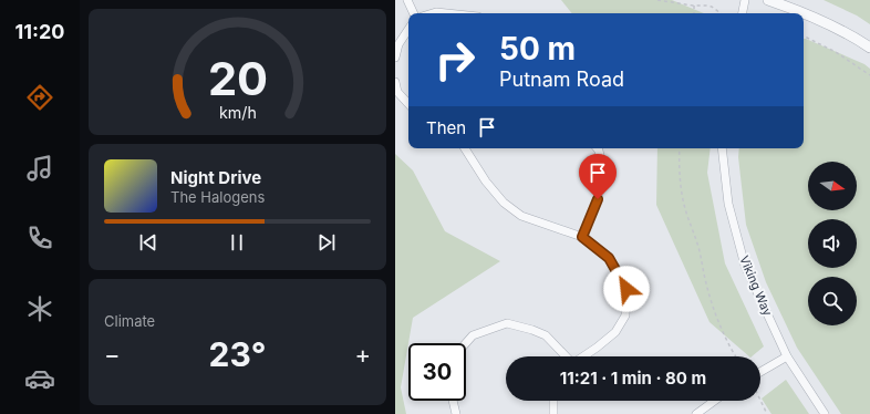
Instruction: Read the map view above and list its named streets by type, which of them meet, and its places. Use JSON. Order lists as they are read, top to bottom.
{
  "streets": {
    "street": ["Viking Way"]
  },
  "north": "right",
  "page": {
    "tabs": "11:20",
    "turn": ["50 m", "Putnam Road"],
    "then": "Then",
    "song": ["Night Drive", "The Halogens"],
    "tile": "Climate",
    "heat": ["−", "23°", "+"],
    "limit": "30",
    "trip": "11:21 · 1 min · 80 m",
    "gauge": ["20", "km/h"]
  }
}
